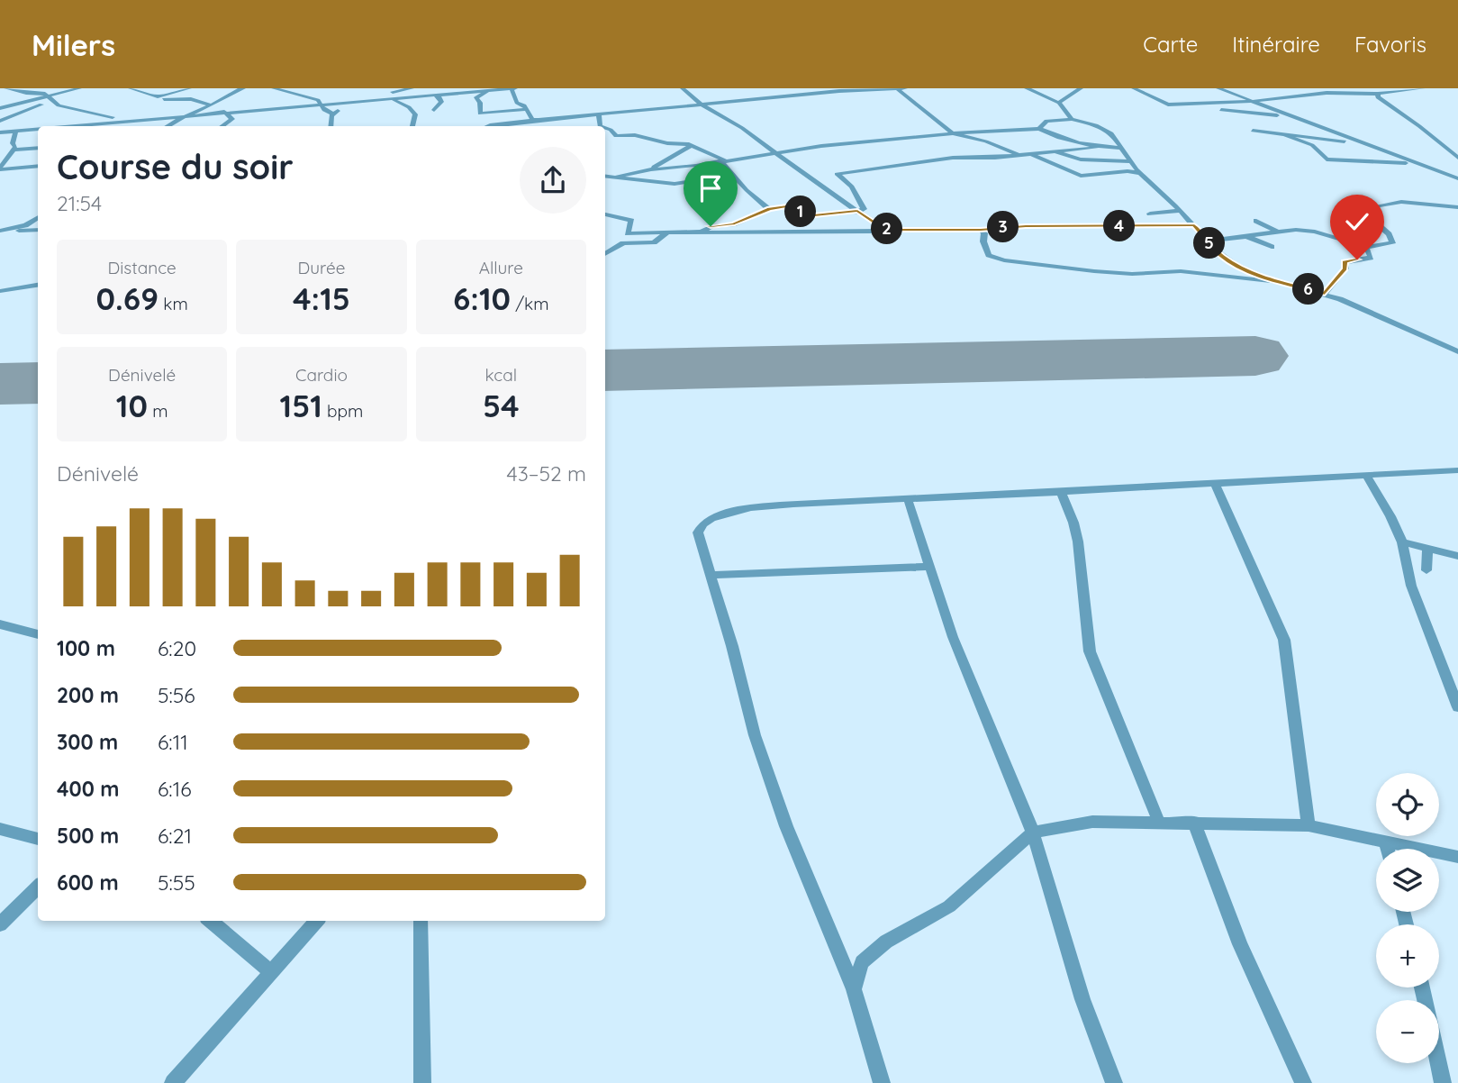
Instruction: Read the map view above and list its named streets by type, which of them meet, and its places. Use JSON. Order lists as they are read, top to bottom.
{
  "page": {
    "header": "Milers",
    "nav": ["Carte", "Itinéraire", "Favoris"],
    "heading": ["Course du soir", "21:54"],
    "pins": [
      "1",
      "4",
      "3",
      "2",
      "5",
      "6"
    ],
    "stats": [
      ["Distance", "0.69 km"],
      ["Durée", "4:15"],
      ["Allure", "6:10 /km"],
      ["Dénivelé", "10 m"],
      ["Cardio", "151 bpm"],
      ["kcal", "54"]
    ],
    "chart": ["Dénivelé", "43–52 m"],
    "list": [
      {
        "name": "100 m",
        "note": "6:20"
      },
      {
        "name": "200 m",
        "note": "5:56"
      },
      {
        "name": "300 m",
        "note": "6:11"
      },
      {
        "name": "400 m",
        "note": "6:16"
      },
      {
        "name": "500 m",
        "note": "6:21"
      },
      {
        "name": "600 m",
        "note": "5:55"
      }
    ],
    "map_buttons": ["+", "−"]
  }
}
